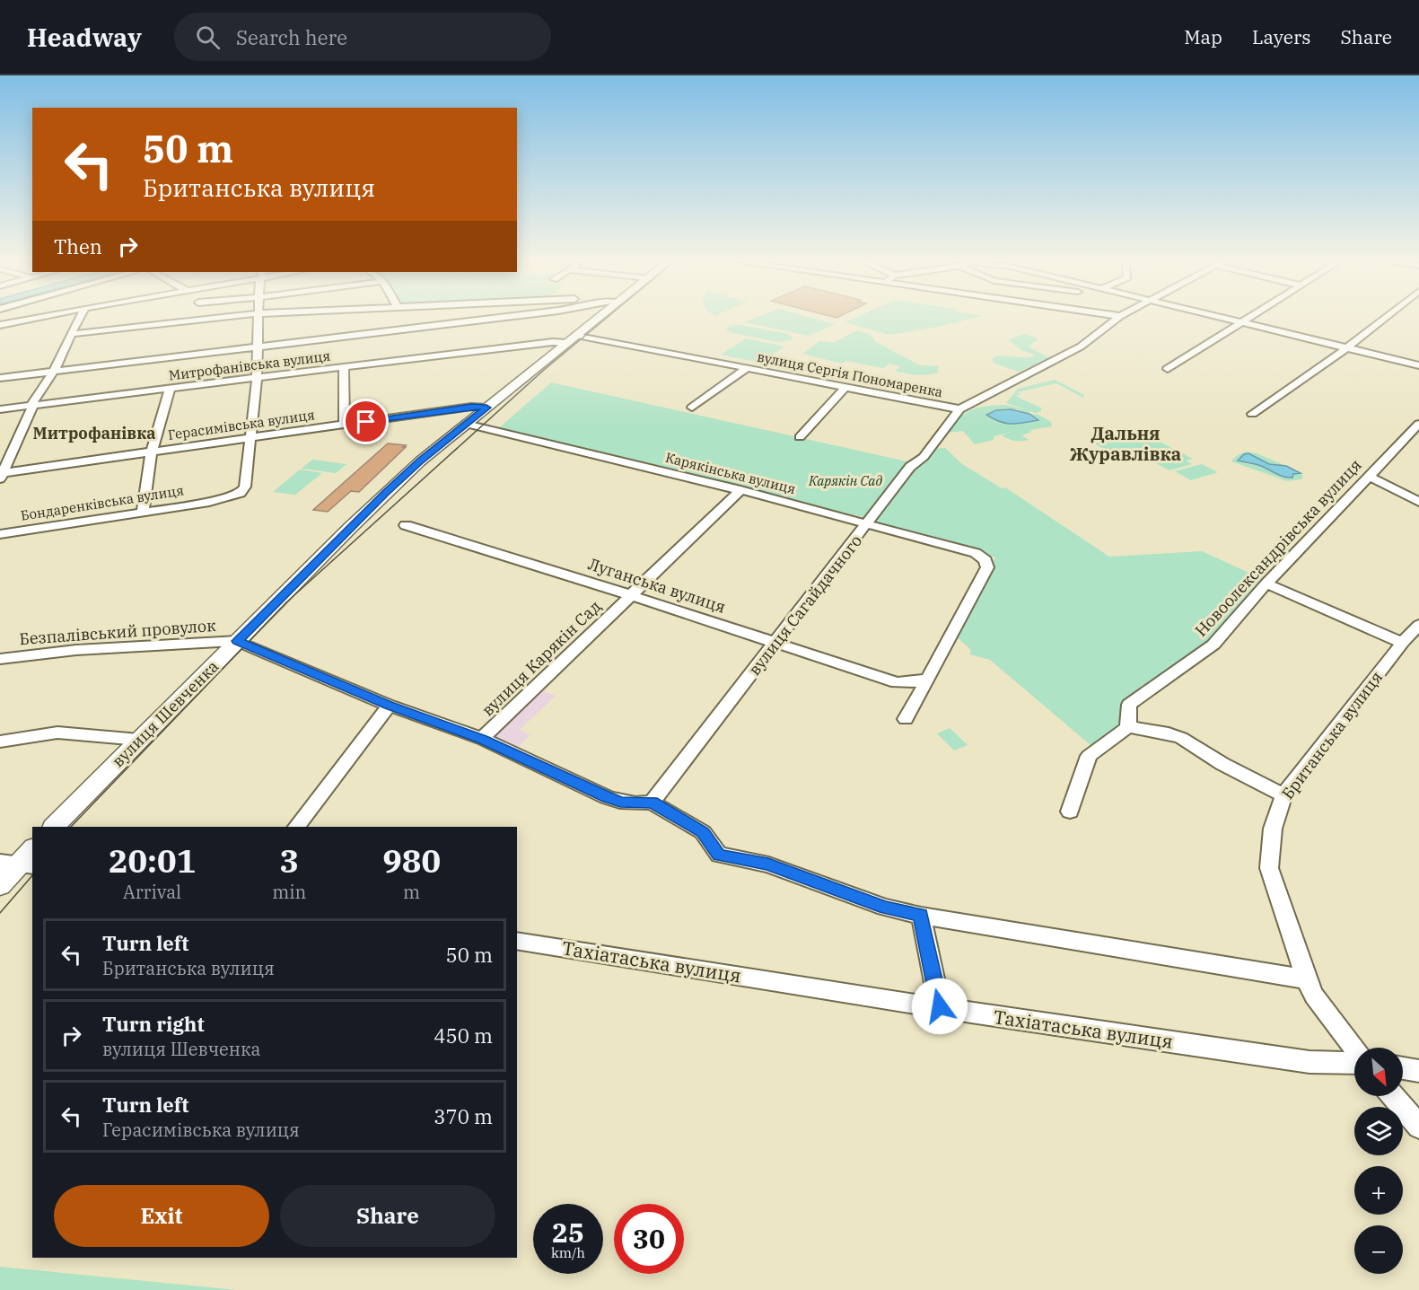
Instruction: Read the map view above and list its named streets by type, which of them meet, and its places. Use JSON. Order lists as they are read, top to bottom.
{
  "streets": {
    "main road": ["вулиця Шевченка"],
    "street": [
      "Митрофанівська вулиця",
      "вулиця Сергія Пономаренка",
      "Герасимівська вулиця",
      "Карякінська вулиця",
      "Бондаренківська вулиця",
      "Новоолександрівська вулиця",
      "Луганська вулиця",
      "вулиця Сагайдачного",
      "Безпалівський провулок",
      "вулиця Карякін Сад",
      "Британська вулиця",
      "Тахіатаська вулиця"
    ]
  },
  "crossings": [
    ["Митрофанівська вулиця", "вулиця Шевченка"],
    ["вулиця Сергія Пономаренка", "вулиця Сагайдачного"],
    ["вулиця Сергія Пономаренка", "вулиця Шевченка"],
    ["Герасимівська вулиця", "Бондаренківська вулиця"],
    ["Герасимівська вулиця", "вулиця Шевченка"],
    ["Карякінська вулиця", "Луганська вулиця"],
    ["Карякінська вулиця", "вулиця Сагайдачного"],
    ["Карякінська вулиця", "вулиця Карякін Сад"],
    ["Карякінська вулиця", "вулиця Шевченка"],
    ["Луганська вулиця", "вулиця Сагайдачного"],
    ["Луганська вулиця", "вулиця Карякін Сад"],
    ["Безпалівський провулок", "вулиця Шевченка"]
  ],
  "districts": ["Митрофанівка", "Дальня Журавлівка"],
  "parks": ["Карякін Сад"],
  "north": "bottom right",
  "page": {
    "header": "Headway",
    "search": "Search here",
    "nav": ["Map", "Layers", "Share"],
    "turn": ["50 m", "Британська вулиця"],
    "then": "Then",
    "eta": [
      "20:01",
      "Arrival",
      "3",
      "min",
      "980",
      "m"
    ],
    "list": [
      {
        "name": "Turn left",
        "note": "Британська вулиця",
        "value": "50 m"
      },
      {
        "name": "Turn right",
        "note": "вулиця Шевченка",
        "value": "450 m"
      },
      {
        "name": "Turn left",
        "note": "Герасимівська вулиця",
        "value": "370 m"
      }
    ],
    "map_buttons": ["+", "−"],
    "buttons": ["Exit", "Share"],
    "speed": "25 km/h",
    "limit": "30"
  }
}
